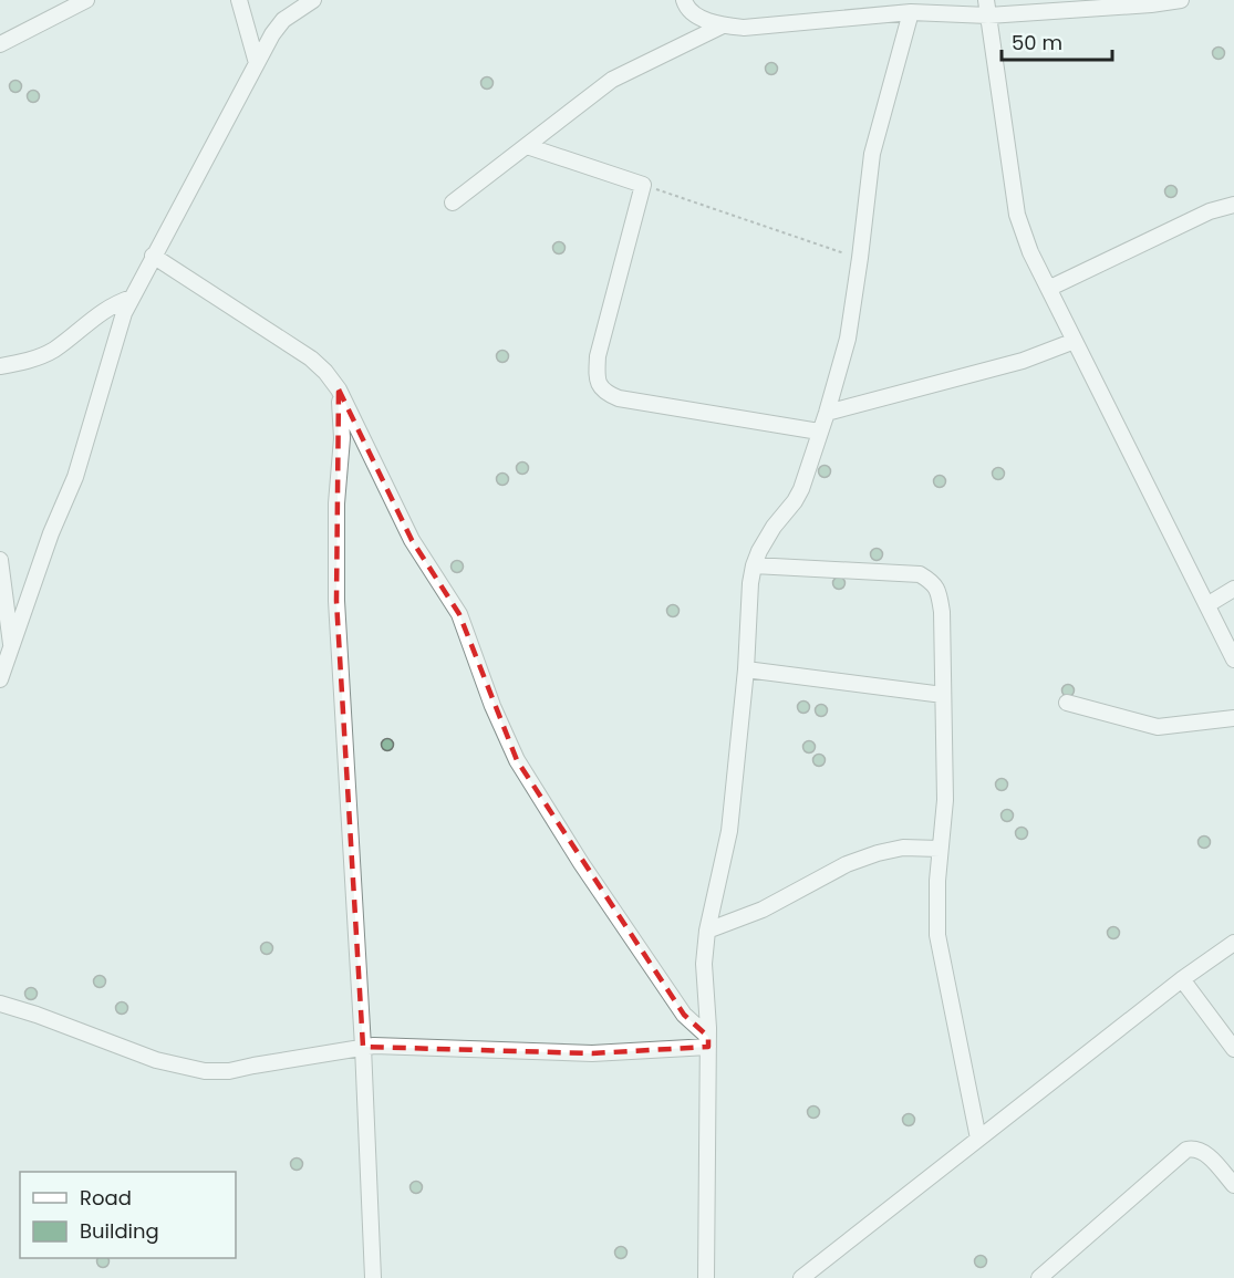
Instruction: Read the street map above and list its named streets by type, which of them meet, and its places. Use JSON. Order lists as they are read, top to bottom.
{
  "legend": ["Road", "Building"],
  "scale_bar": "50 m"
}
